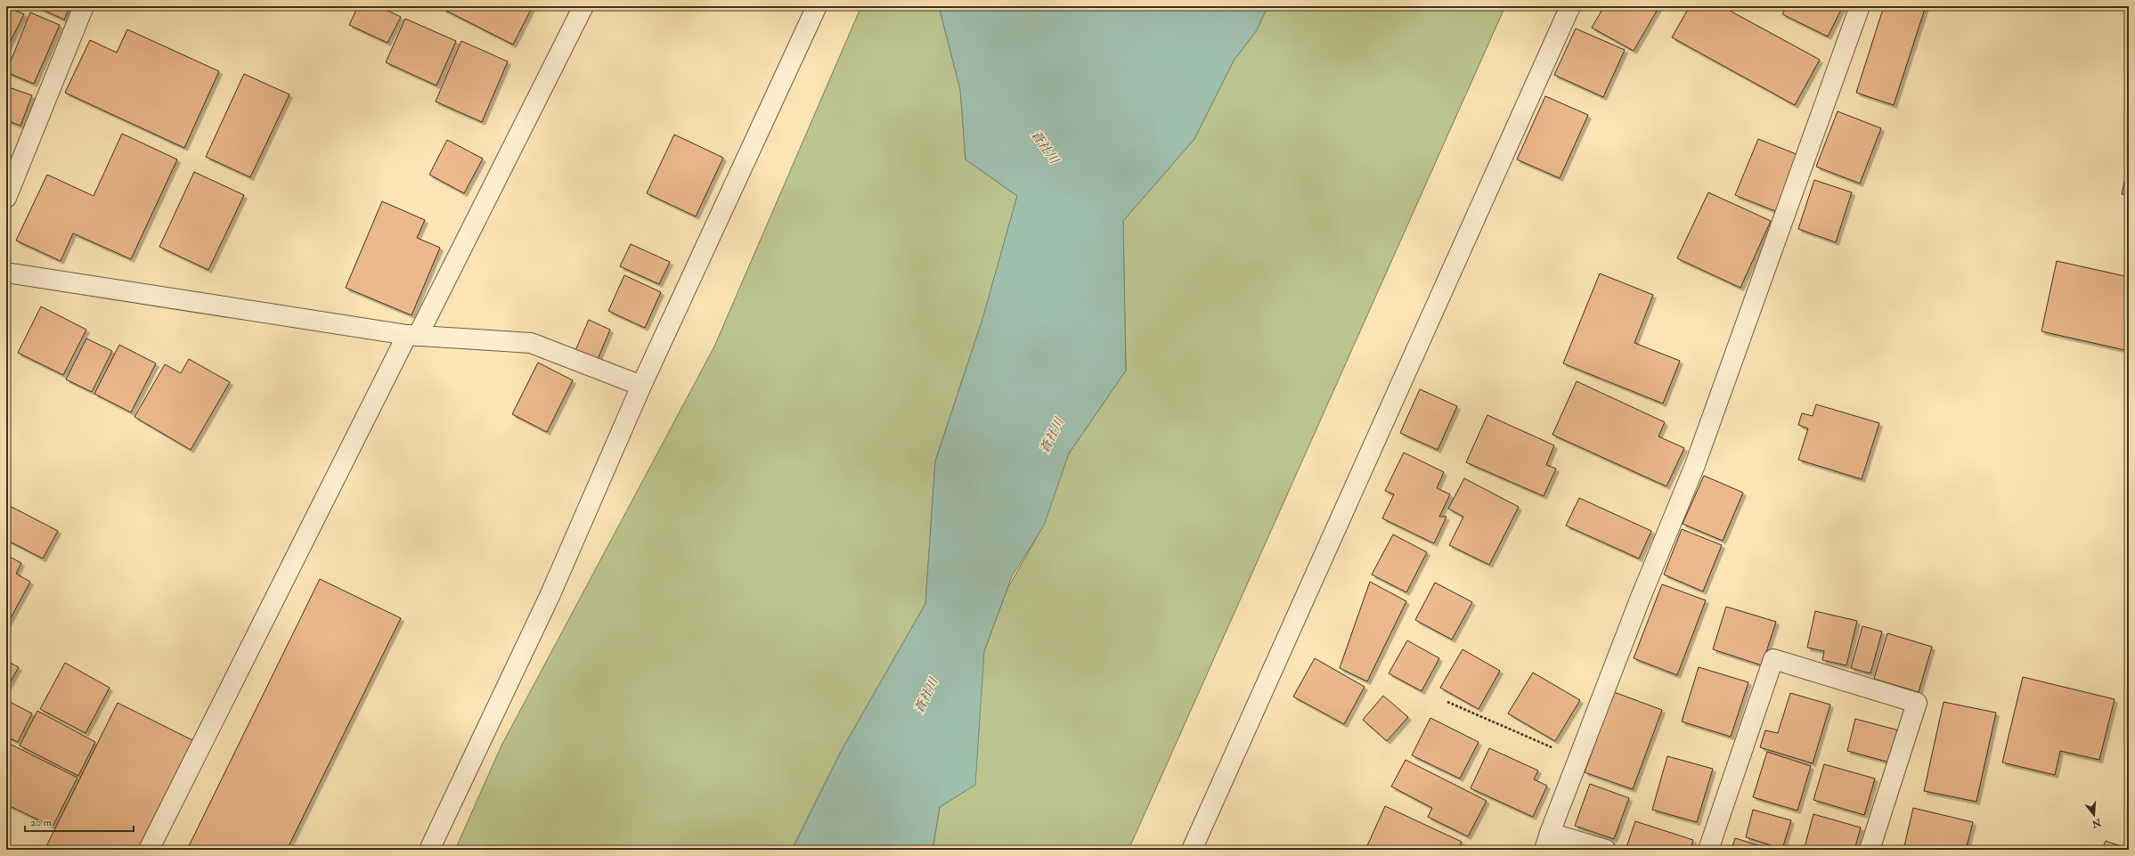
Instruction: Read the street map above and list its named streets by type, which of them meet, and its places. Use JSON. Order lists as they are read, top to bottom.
{
  "water": ["蒼社川"],
  "scale_bar": "20 m",
  "north": "bottom"
}
